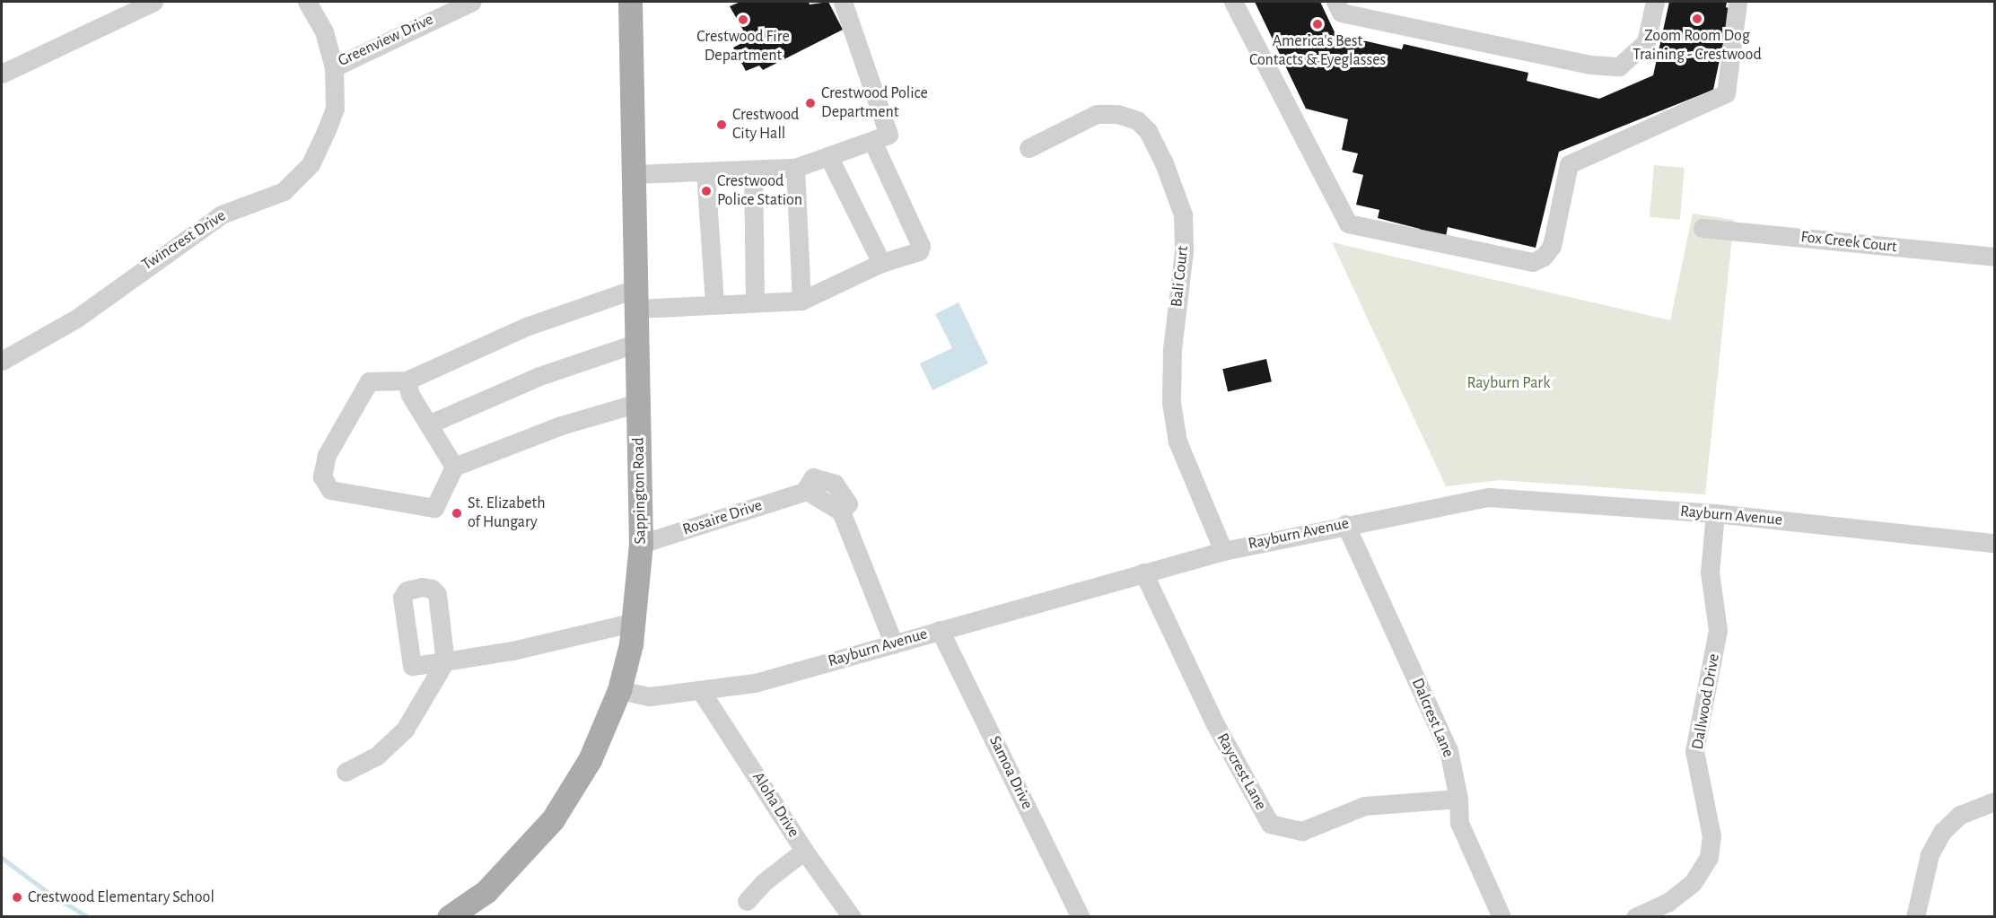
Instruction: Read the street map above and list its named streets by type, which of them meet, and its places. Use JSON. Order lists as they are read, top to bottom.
{
  "streets": {
    "main road": ["Sappington Road"],
    "street": [
      "Greenview Drive",
      "Twincrest Drive",
      "Fox Creek Court",
      "Bali Court",
      "Rayburn Avenue",
      "Rosaire Drive",
      "Dallwood Drive",
      "Dalcrest Lane",
      "Raycrest Lane",
      "Samoa Drive",
      "Aloha Drive"
    ]
  },
  "crossings": [
    ["Greenview Drive", "Twincrest Drive"],
    ["Bali Court", "Rayburn Avenue"],
    ["Sappington Road", "Rayburn Avenue"],
    ["Sappington Road", "Rosaire Drive"],
    ["Rayburn Avenue", "Rosaire Drive"],
    ["Rayburn Avenue", "Dallwood Drive"],
    ["Rayburn Avenue", "Dalcrest Lane"],
    ["Rayburn Avenue", "Raycrest Lane"],
    ["Rayburn Avenue", "Samoa Drive"],
    ["Rayburn Avenue", "Aloha Drive"],
    ["Dalcrest Lane", "Raycrest Lane"]
  ],
  "parks": ["Rayburn Park"],
  "places": [
    "Zoom Room Dog Training - Crestwood",
    "Crestwood Fire Department",
    "America's Best Contacts & Eyeglasses",
    "Crestwood Police Department",
    "Crestwood City Hall",
    "Crestwood Police Station",
    "St. Elizabeth of Hungary",
    "Crestwood Elementary School"
  ]
}
